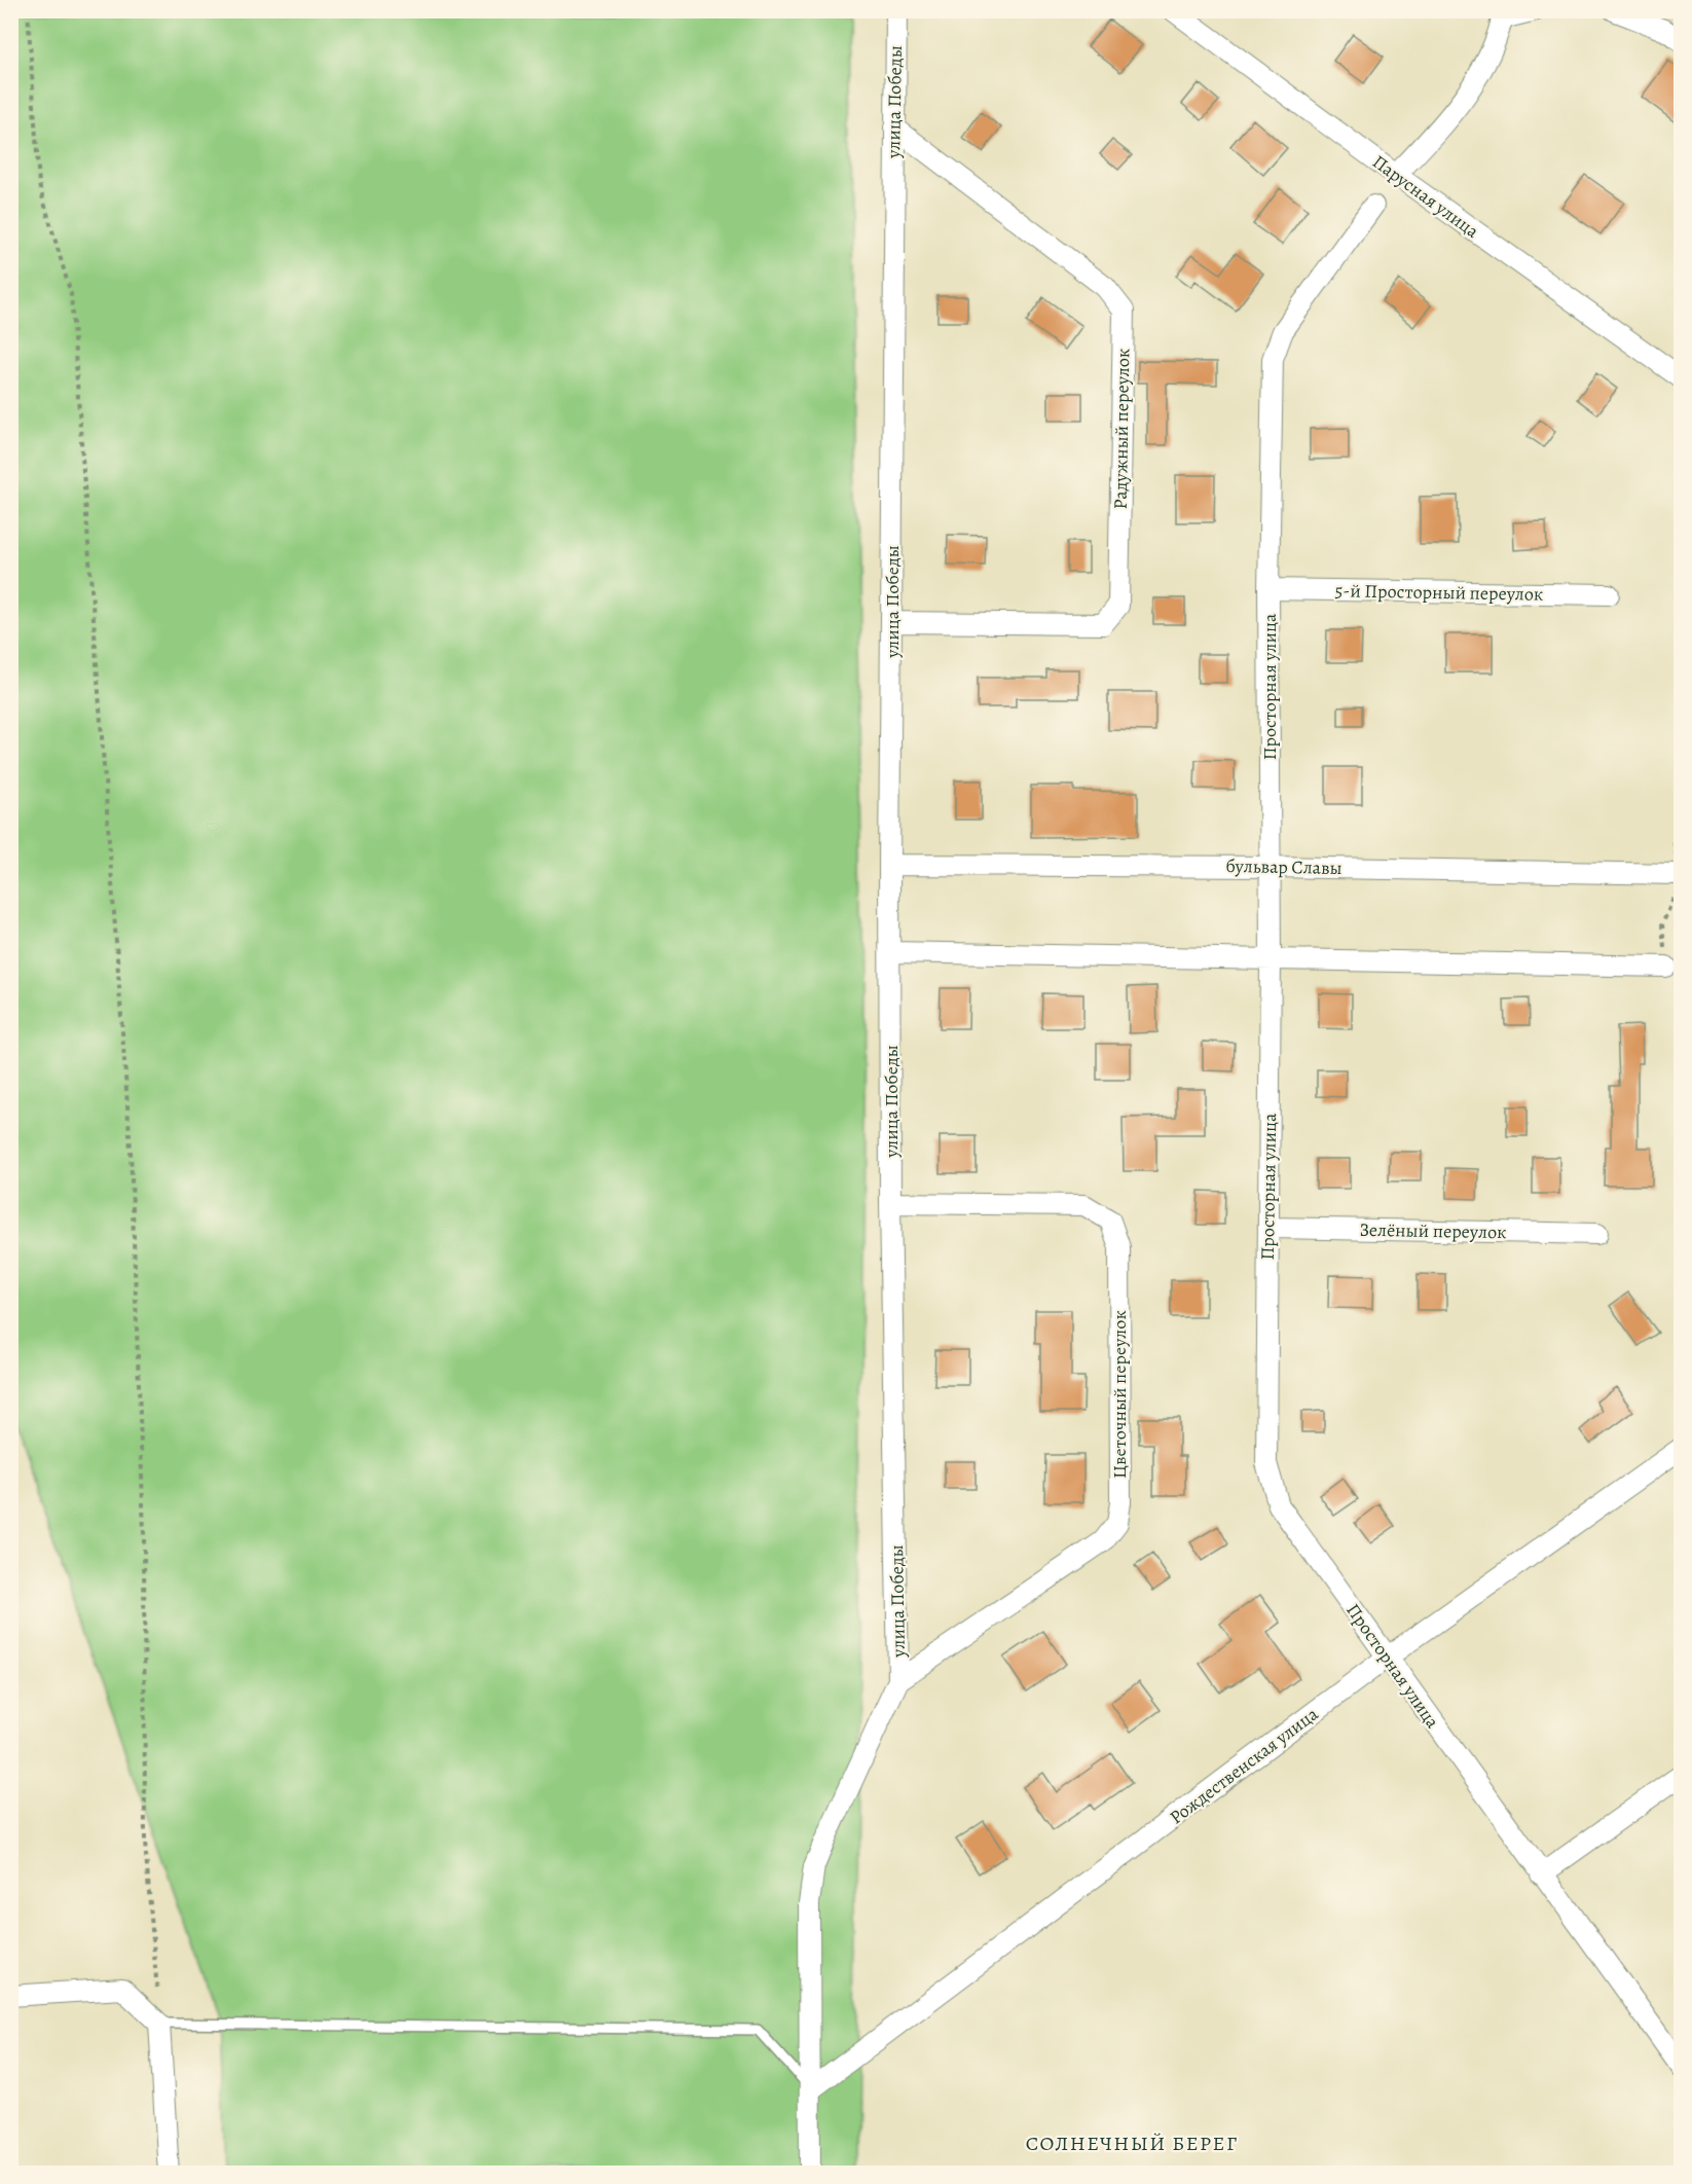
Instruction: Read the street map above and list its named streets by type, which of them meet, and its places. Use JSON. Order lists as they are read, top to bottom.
{
  "streets": {
    "street": [
      "улица Победы",
      "Парусная улица",
      "Радужный переулок",
      "5-й Просторный переулок",
      "Просторная улица",
      "бульвар Славы",
      "Зелёный переулок",
      "Цветочный переулок",
      "Рождественская улица"
    ]
  },
  "crossings": [
    ["улица Победы", "Радужный переулок"],
    ["улица Победы", "бульвар Славы"],
    ["улица Победы", "Цветочный переулок"],
    ["улица Победы", "Рождественская улица"],
    ["5-й Просторный переулок", "Просторная улица"],
    ["Просторная улица", "бульвар Славы"],
    ["Просторная улица", "Зелёный переулок"],
    ["Просторная улица", "Рождественская улица"]
  ],
  "districts": ["СОЛНЕЧНЫЙ БЕРЕГ"]
}
